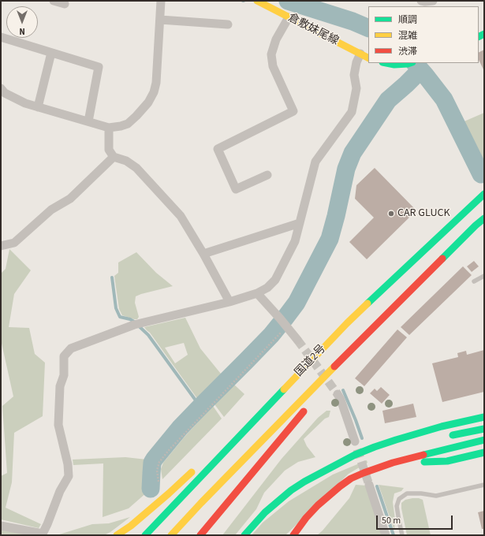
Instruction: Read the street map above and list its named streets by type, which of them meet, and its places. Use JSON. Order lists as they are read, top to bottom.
{
  "streets": {
    "main road": ["倉敷妹尾線", "国道2号"]
  },
  "places": ["CAR GLUCK"],
  "legend": ["順調", "混雑", "渋滞"],
  "scale_bar": "50 m",
  "north": "bottom"
}
